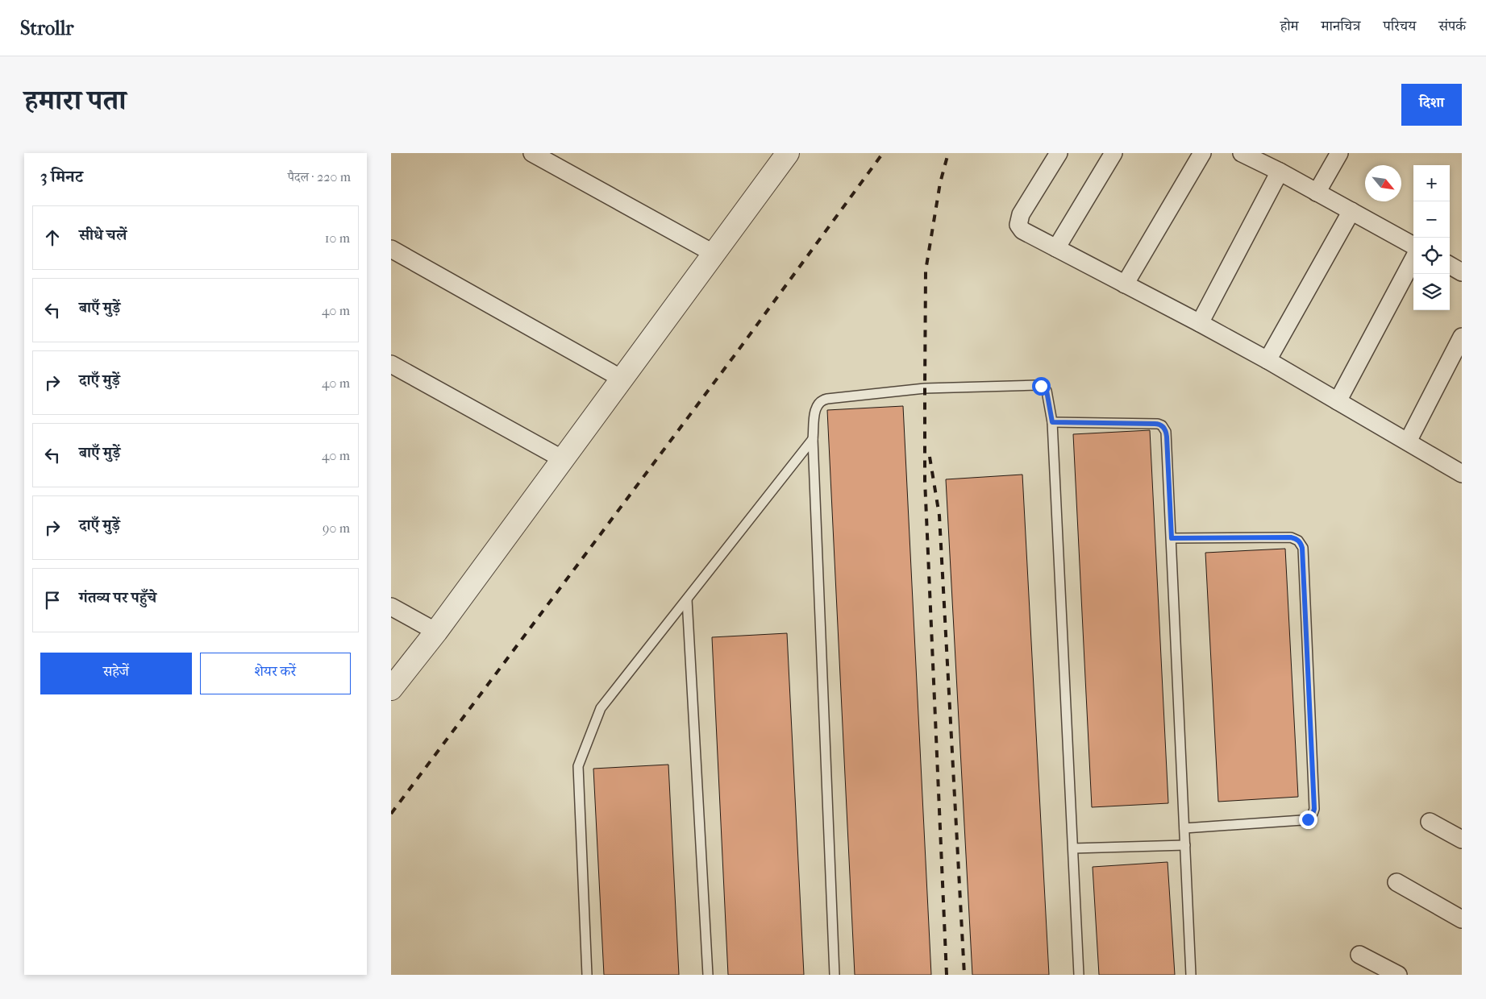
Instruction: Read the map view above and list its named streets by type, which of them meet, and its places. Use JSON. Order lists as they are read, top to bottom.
{
  "north": "bottom right",
  "page": {
    "header": "Strollr",
    "nav": [
      "होम",
      "मानचित्र",
      "परिचय",
      "संपर्क"
    ],
    "title": "हमारा पता",
    "buttons": [
      "दिशा",
      ["सहेजें", "शेयर करें"]
    ],
    "heading": ["3 मिनट", "पैदल · 220 m"],
    "map_buttons": ["+", "−"],
    "list": [
      ["सीधे चलें", "10 m"],
      ["बाएँ मुड़ें", "40 m"],
      ["दाएँ मुड़ें", "40 m"],
      ["बाएँ मुड़ें", "40 m"],
      ["दाएँ मुड़ें", "90 m"],
      "गंतव्य पर पहुँचे"
    ]
  }
}
